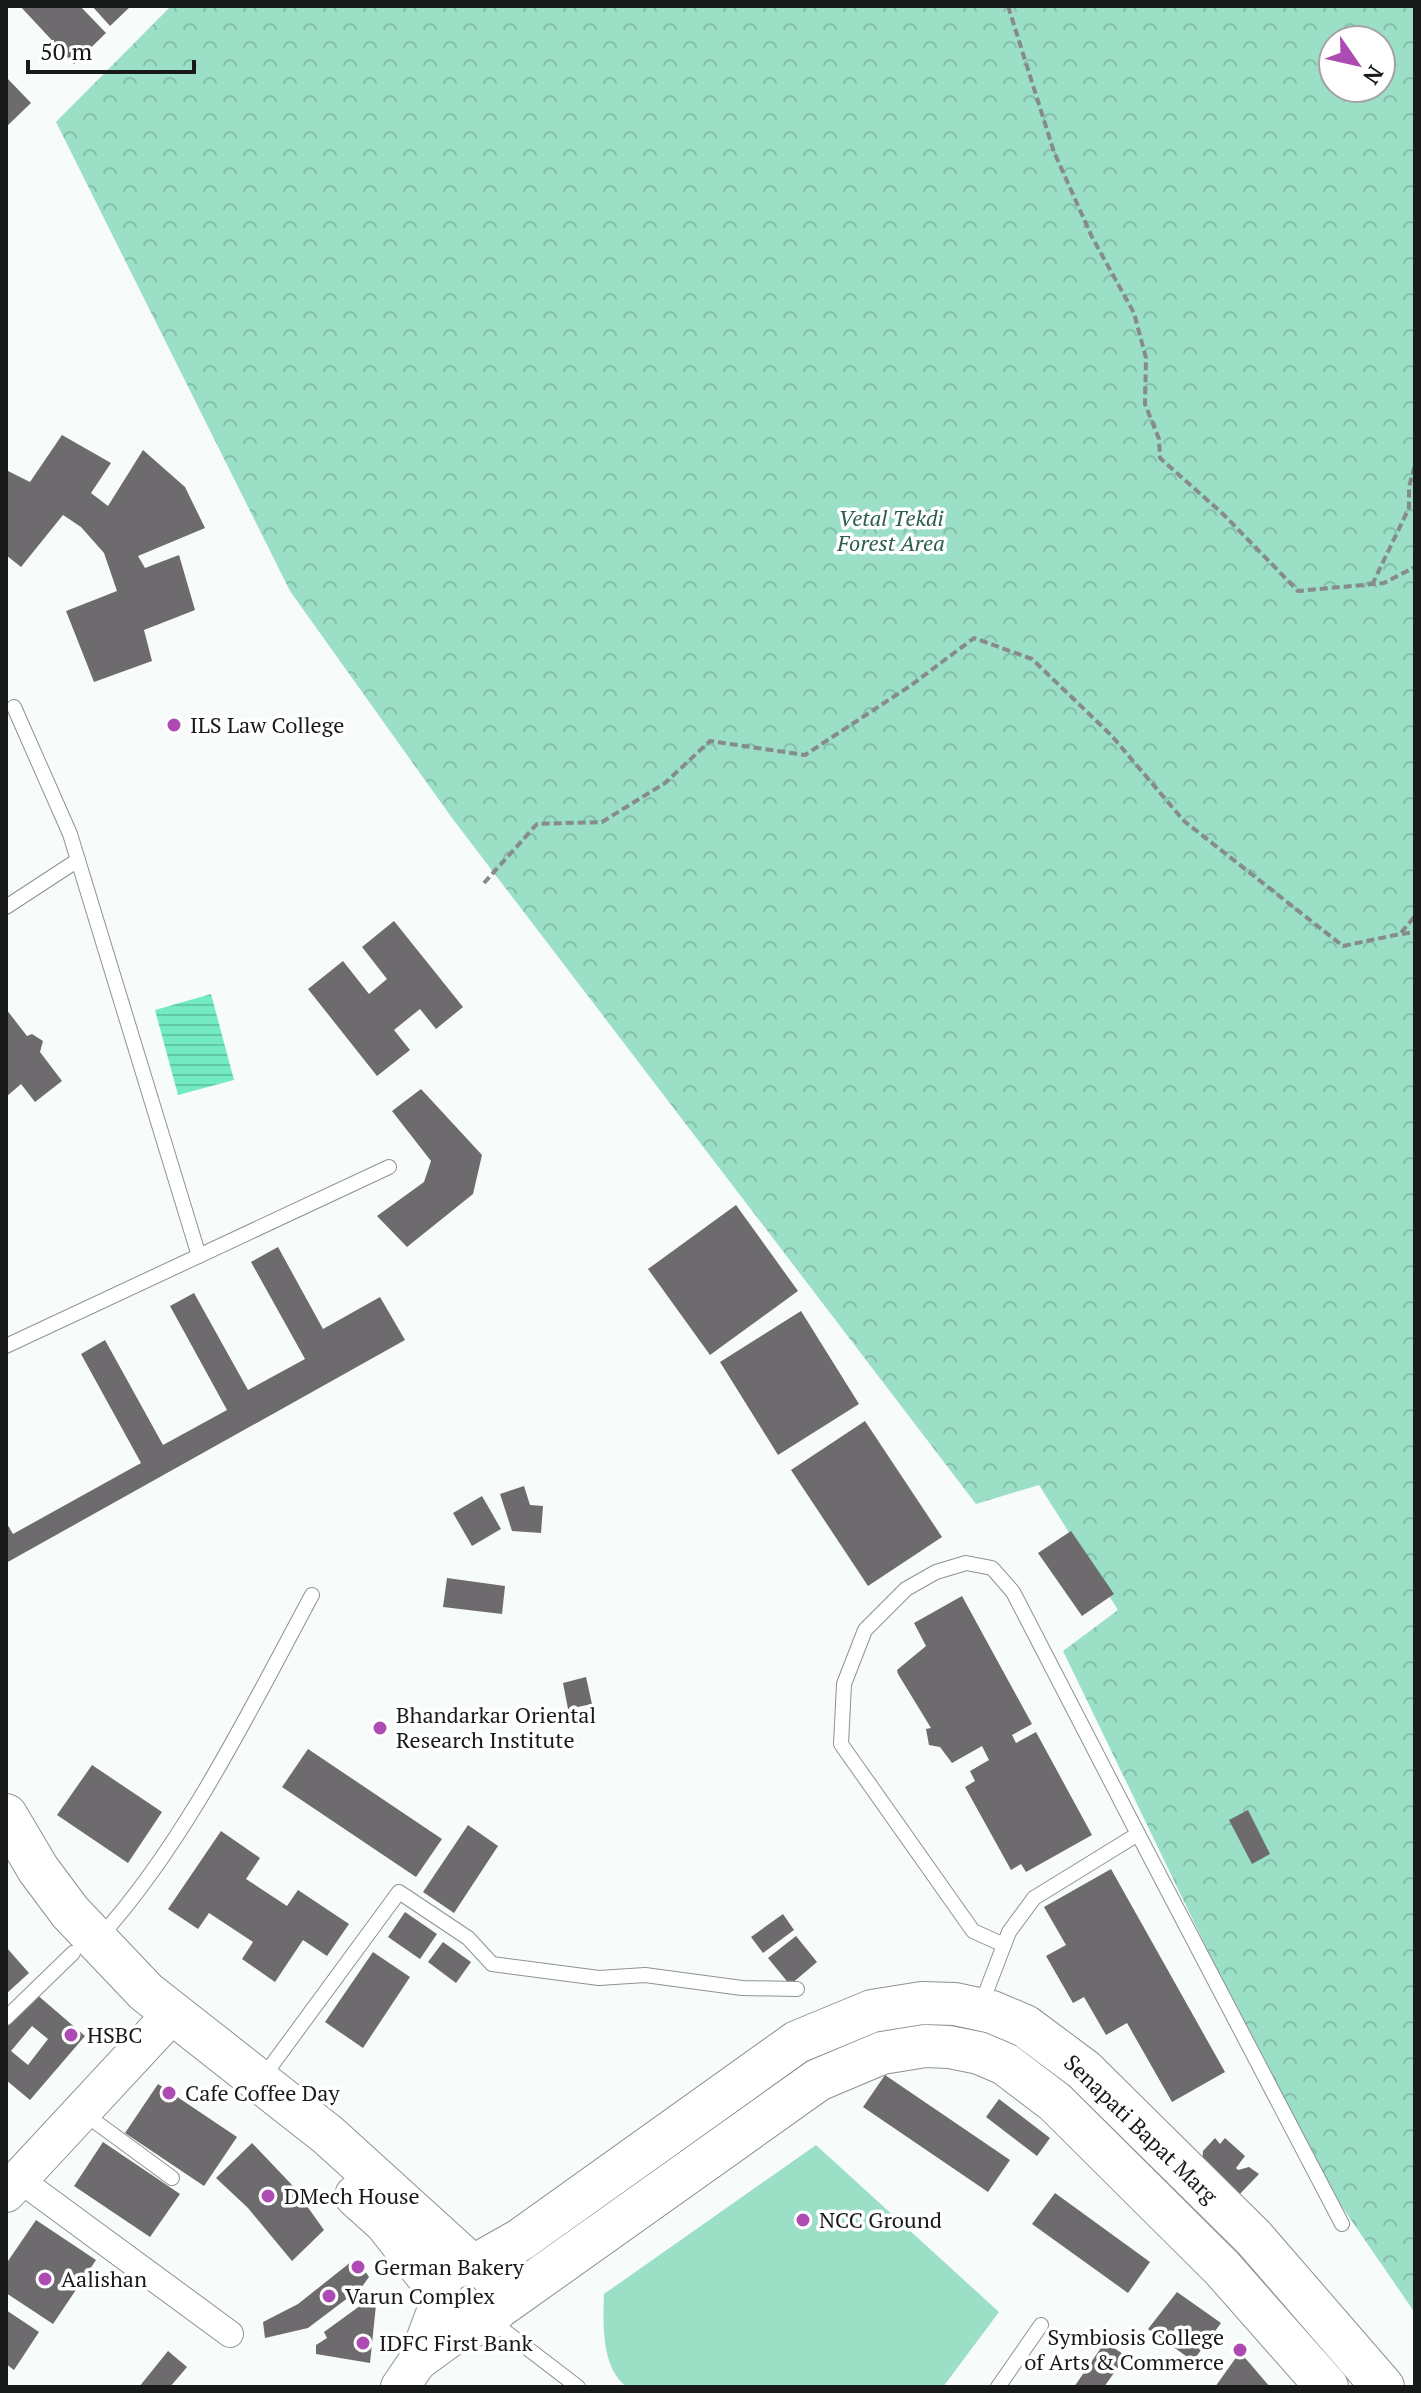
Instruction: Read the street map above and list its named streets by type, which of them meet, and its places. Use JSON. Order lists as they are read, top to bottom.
{
  "streets": {
    "main road": ["Senapati Bapat Marg"]
  },
  "parks": ["Vetal Tekdi Forest Area"],
  "places": [
    "ILS Law College",
    "Bhandarkar Oriental Research Institute",
    "HSBC",
    "Cafe Coffee Day",
    "DMech House",
    "NCC Ground",
    "German Bakery",
    "Aalishan",
    "Varun Complex",
    "IDFC First Bank",
    "Symbiosis College of Arts & Commerce"
  ],
  "scale_bar": "50 m",
  "north": "bottom right"
}
